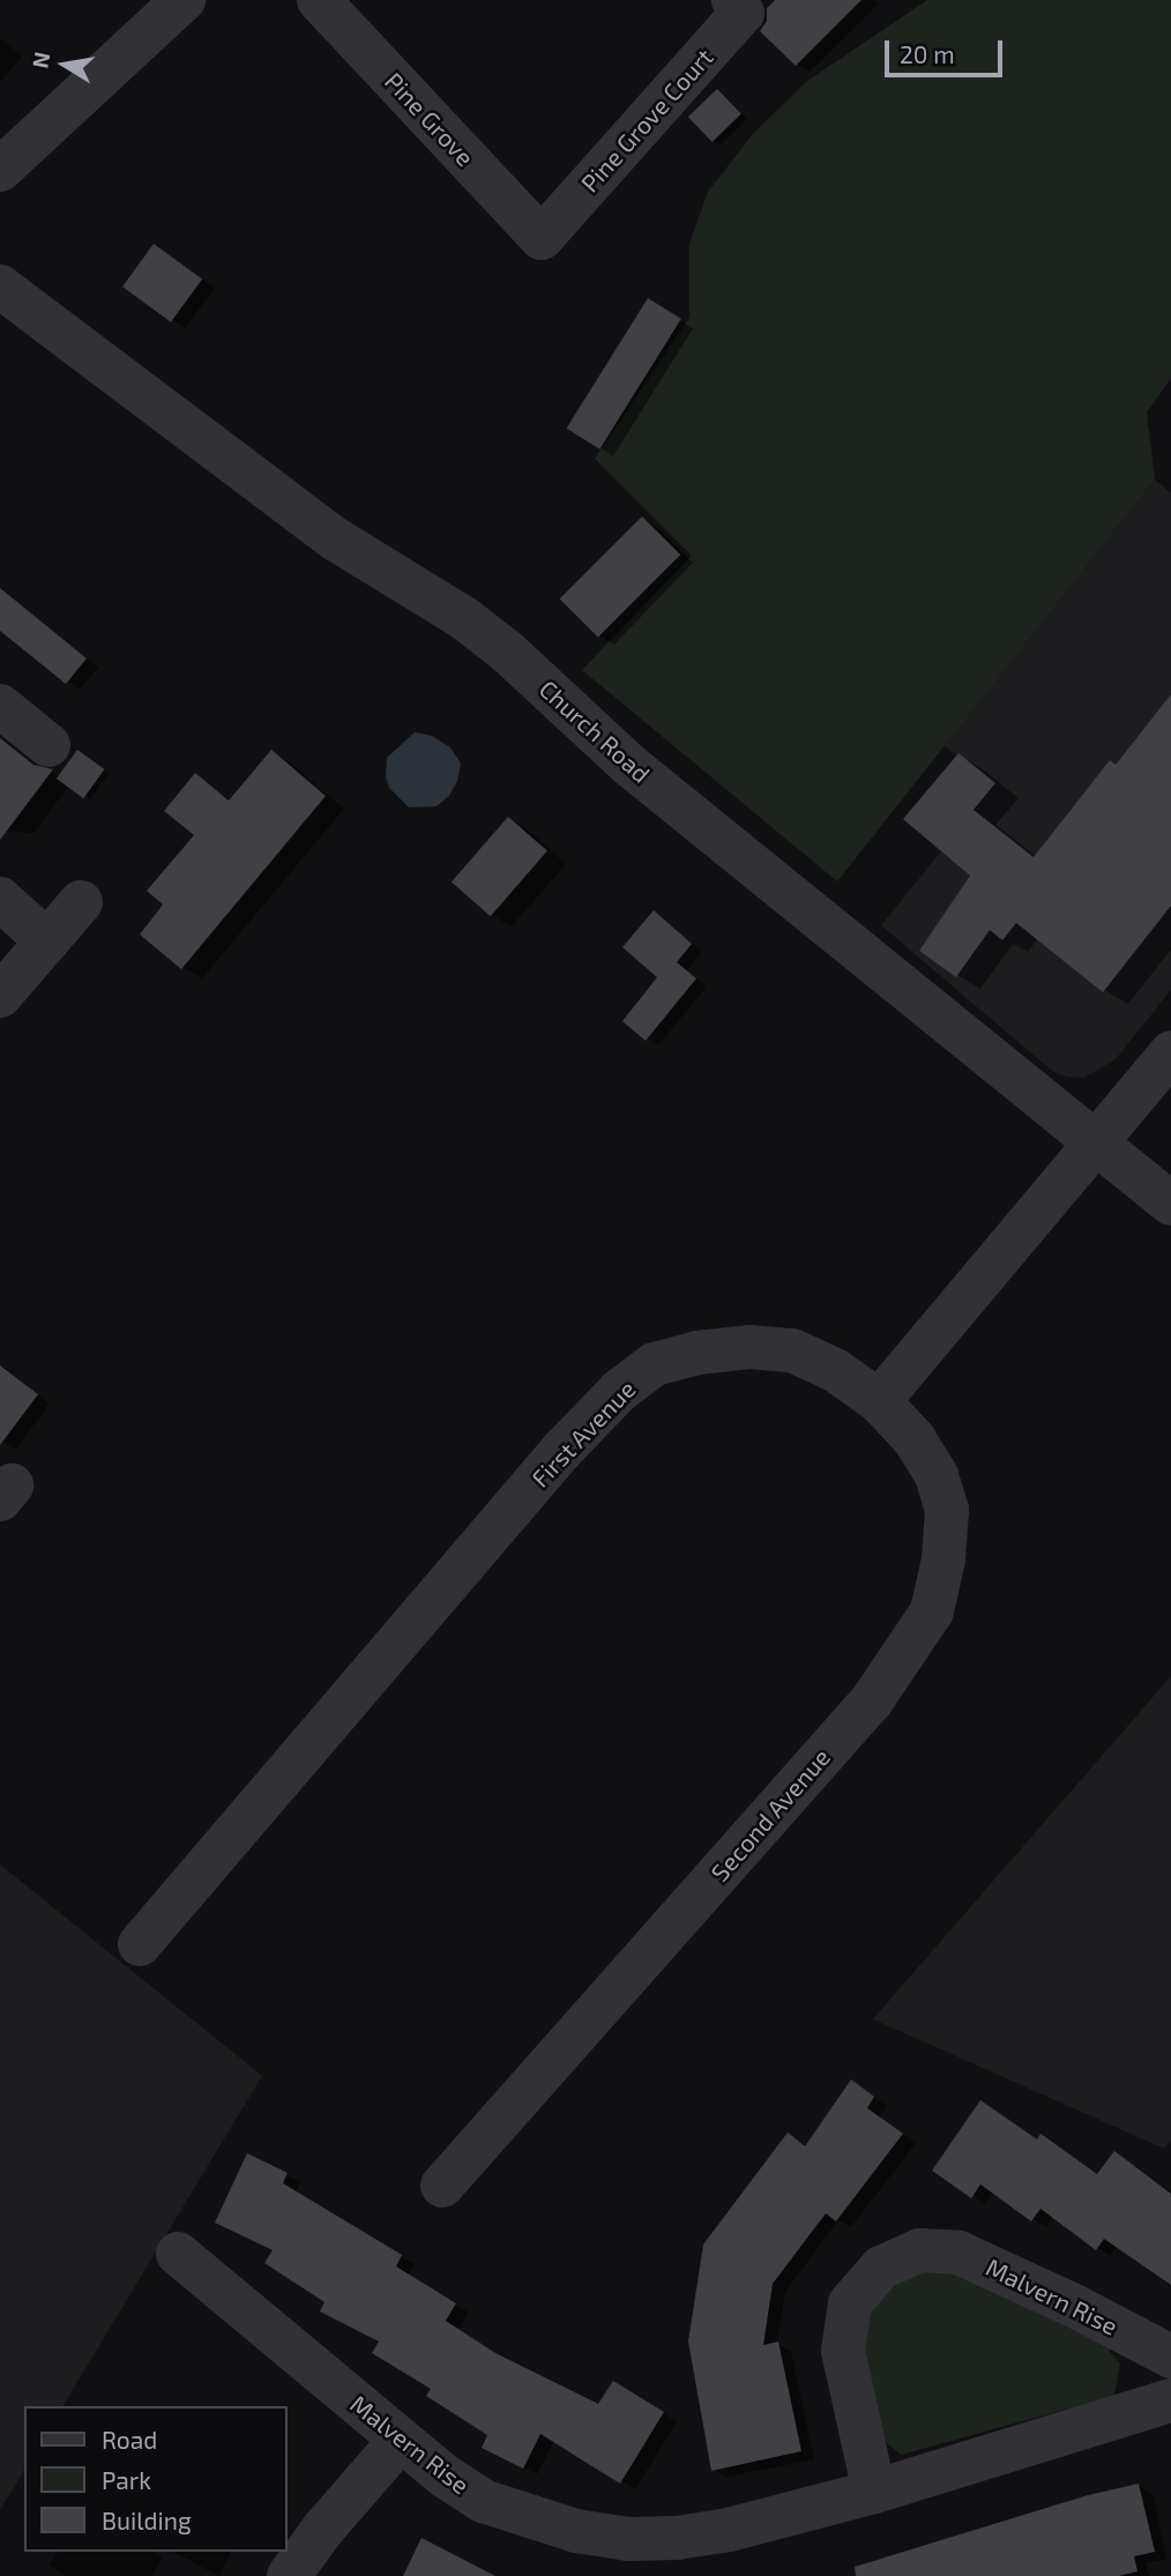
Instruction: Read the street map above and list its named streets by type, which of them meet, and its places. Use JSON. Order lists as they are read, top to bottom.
{
  "streets": {
    "street": [
      "Pine Grove",
      "Pine Grove Court",
      "Church Road",
      "First Avenue",
      "Second Avenue",
      "Malvern Rise"
    ]
  },
  "crossings": [
    ["Pine Grove", "Pine Grove Court"],
    ["First Avenue", "Second Avenue"]
  ],
  "legend": ["Road", "Park", "Building"],
  "scale_bar": "20 m",
  "north": "left"
}
